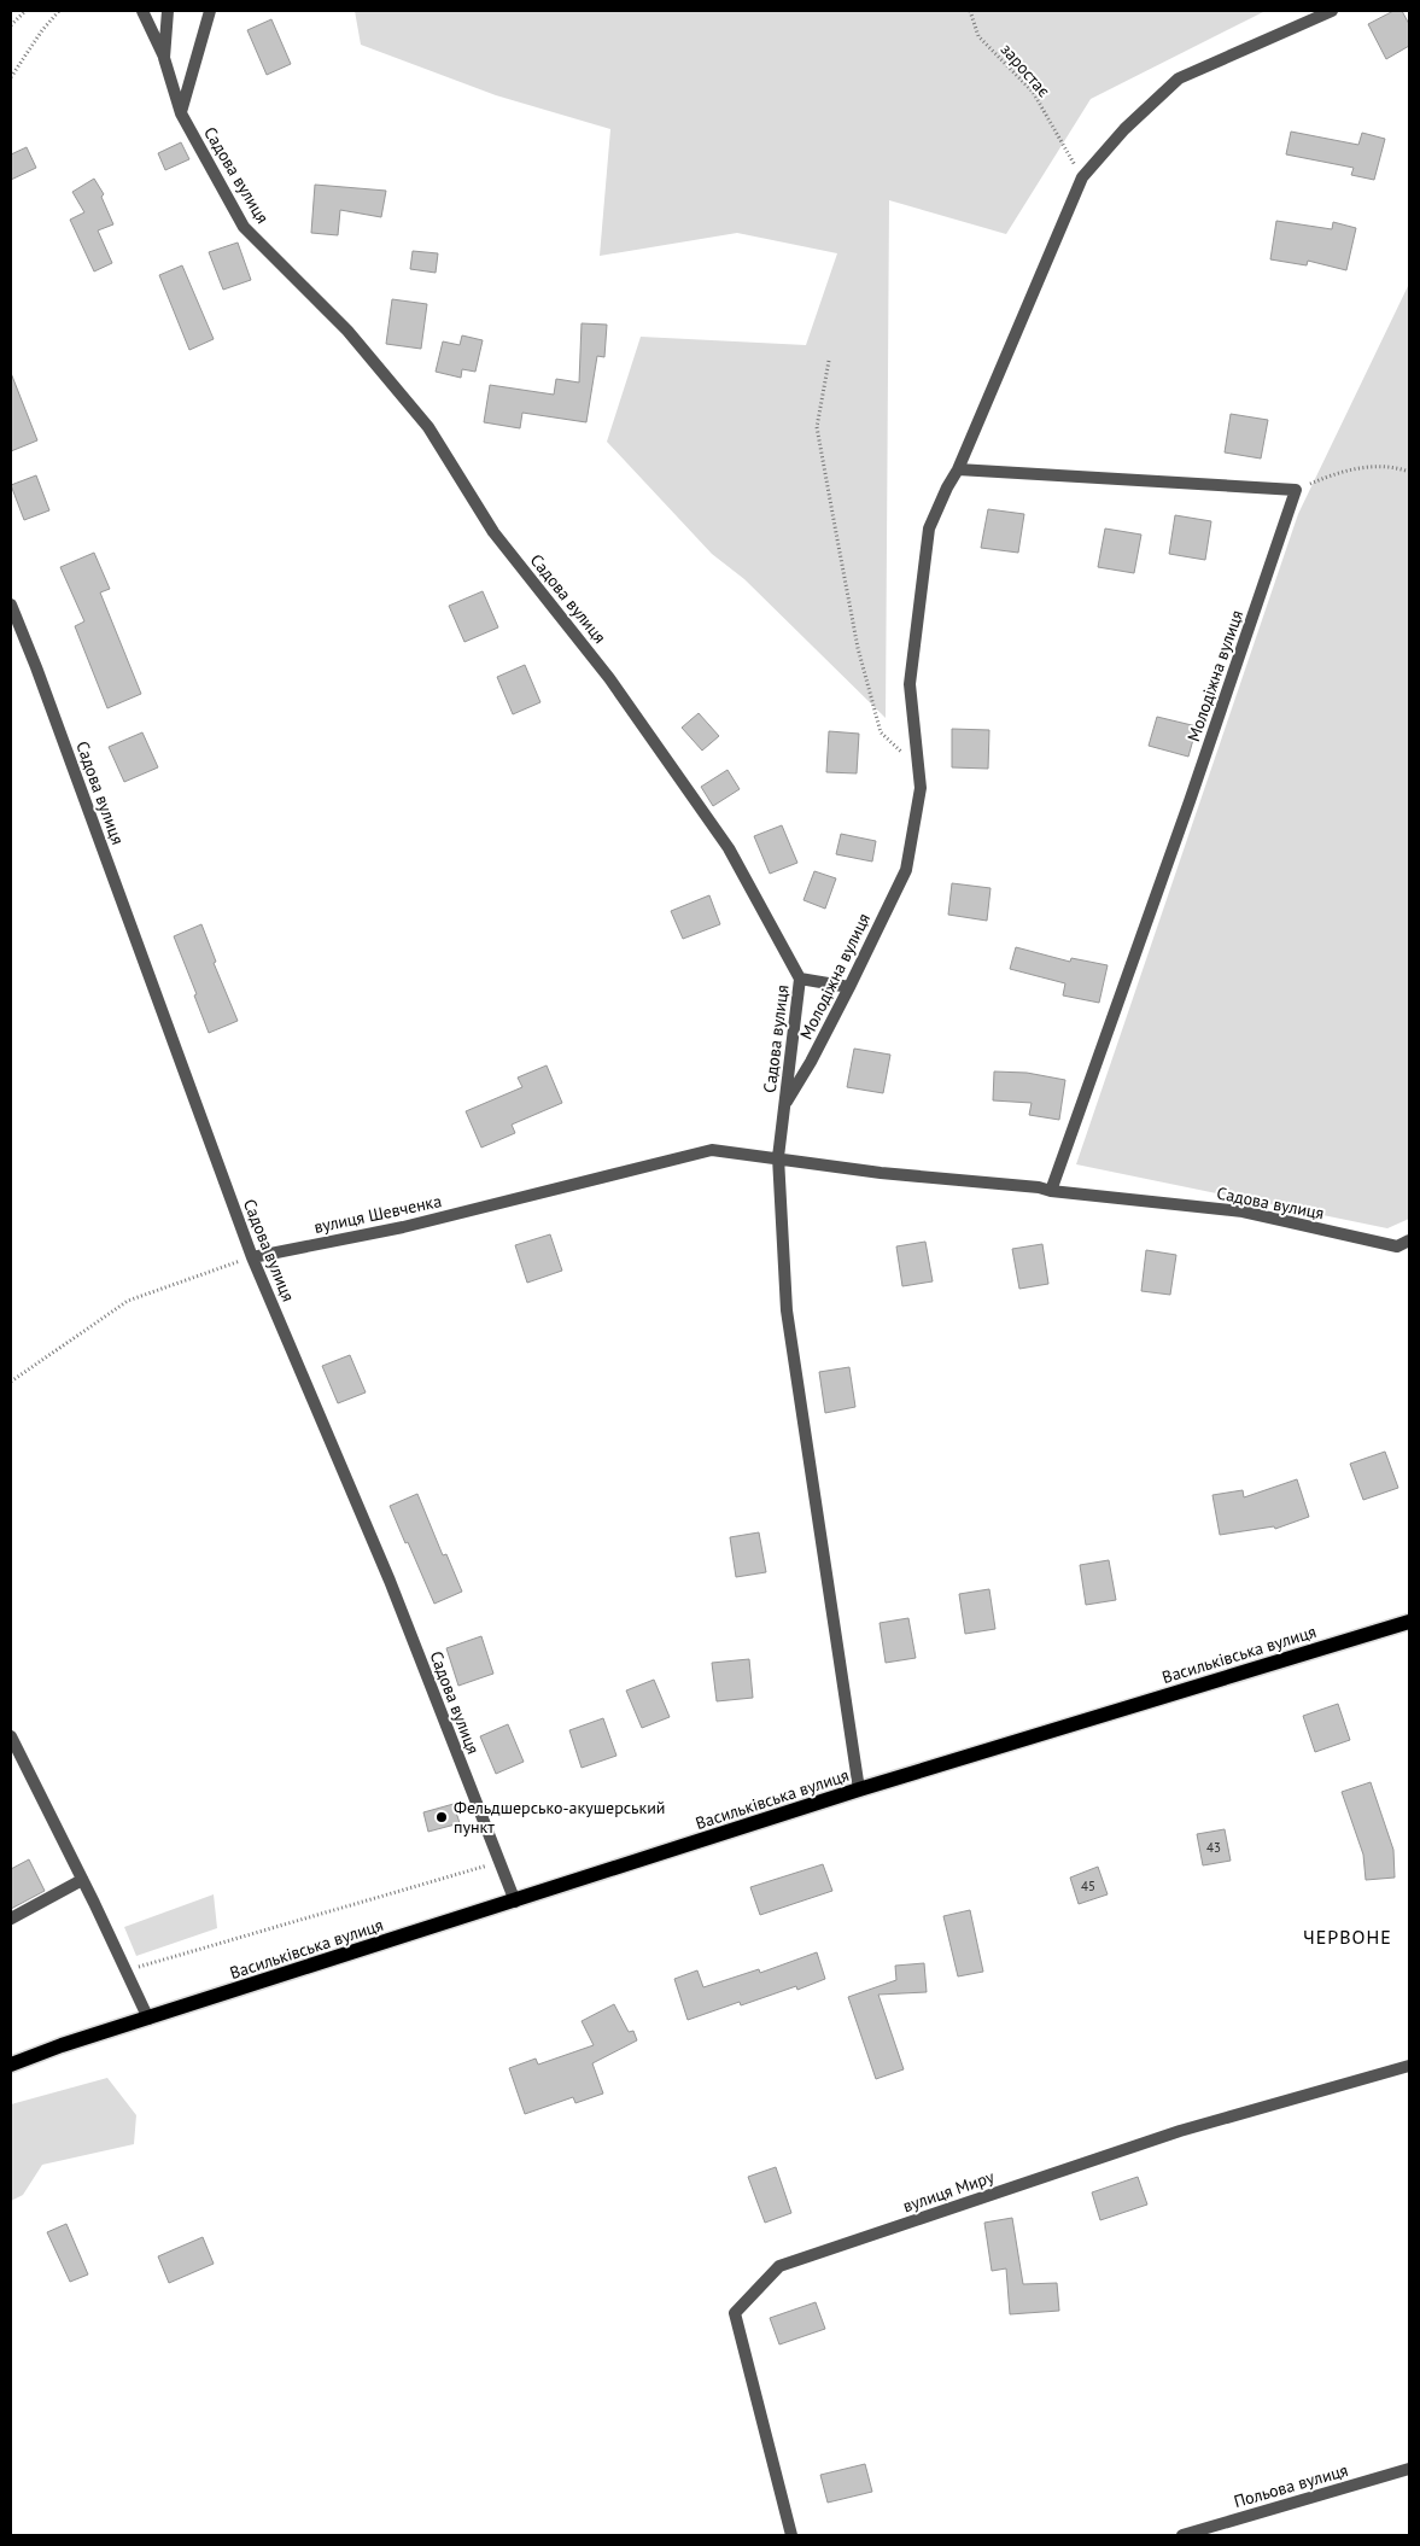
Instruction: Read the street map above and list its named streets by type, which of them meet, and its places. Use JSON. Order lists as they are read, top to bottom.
{
  "streets": {
    "main road": ["Васильківська вулиця"],
    "street": [
      "Садова вулиця",
      "Молодіжна вулиця",
      "вулиця Шевченка",
      "вулиця Миру",
      "Польова вулиця"
    ],
    "path": ["заростає"]
  },
  "crossings": [
    ["заростає", "Молодіжна вулиця"],
    ["Садова вулиця", "Молодіжна вулиця"],
    ["Садова вулиця", "вулиця Шевченка"],
    ["Садова вулиця", "Васильківська вулиця"]
  ],
  "districts": ["ЧЕРВОНЕ"],
  "places": ["Фельдшерсько-акушерський пункт"],
  "house_numbers": ["43", "45"]
}
